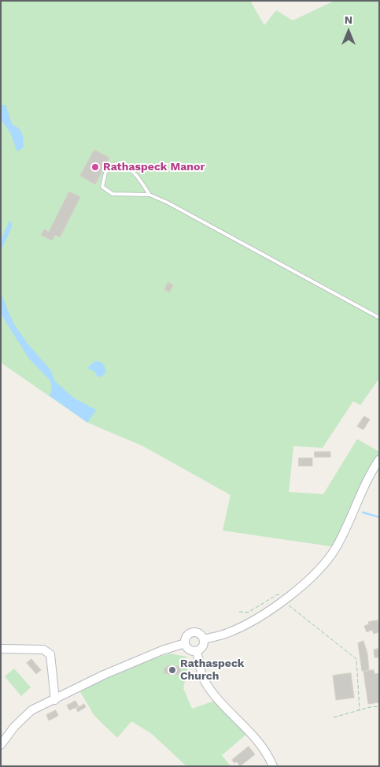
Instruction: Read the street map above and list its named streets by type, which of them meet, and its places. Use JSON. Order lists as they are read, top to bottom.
{
  "places": ["Rathaspeck Manor", "Rathaspeck Church"],
  "north": "top"
}
